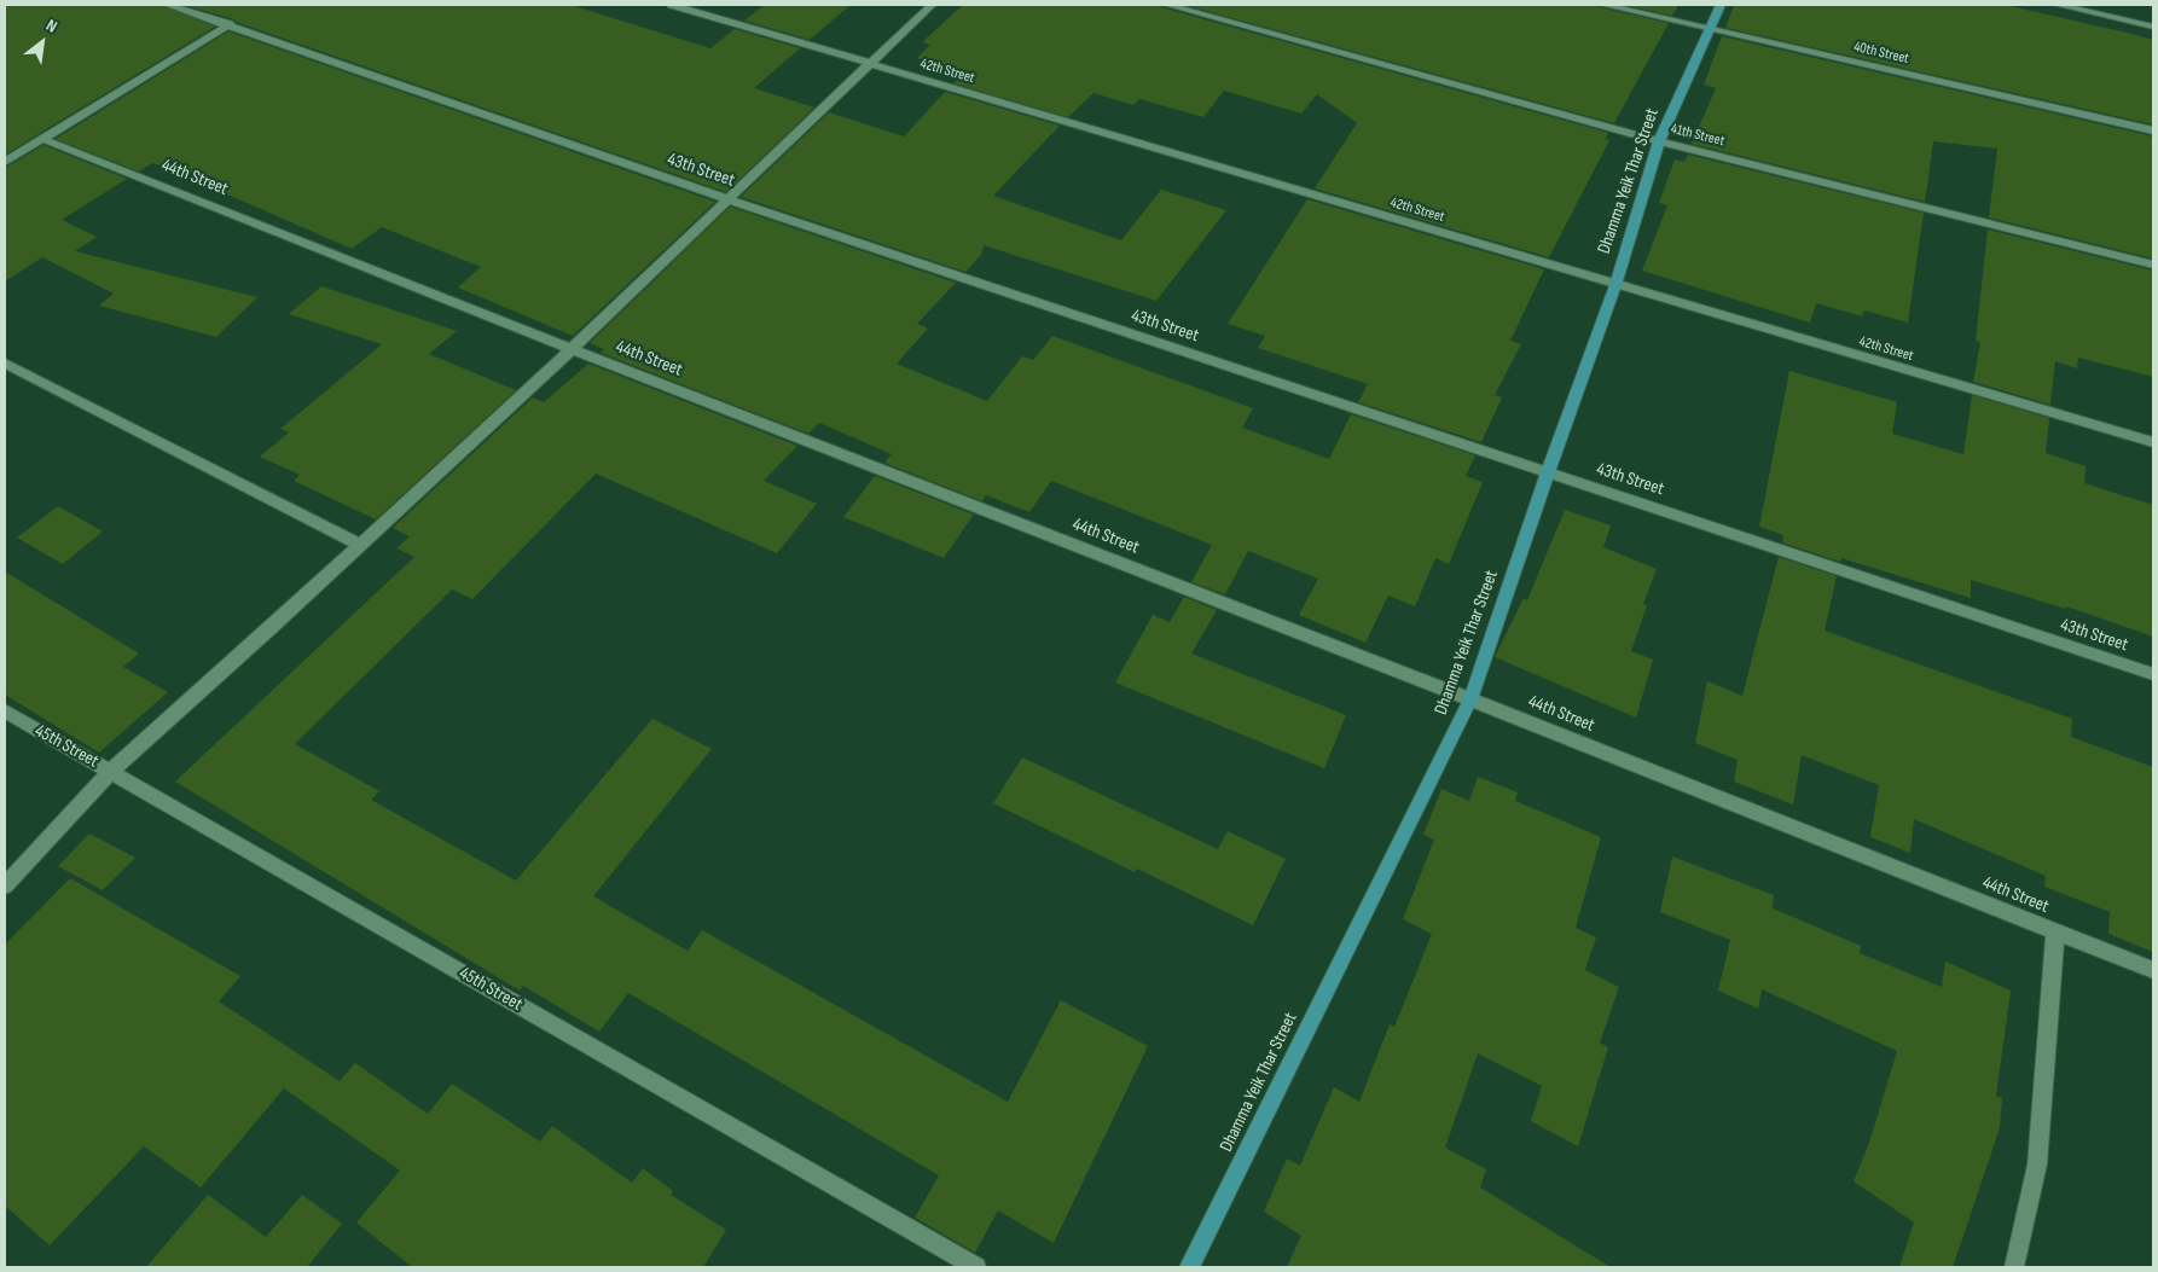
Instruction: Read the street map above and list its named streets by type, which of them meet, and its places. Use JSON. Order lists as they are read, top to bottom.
{
  "streets": {
    "main road": ["Dhamma Yeik Thar Street"],
    "street": [
      "40th Street",
      "42th Street",
      "41th Street",
      "43th Street",
      "44th Street",
      "45th Street"
    ]
  },
  "crossings": [
    ["40th Street", "Dhamma Yeik Thar Street"],
    ["42th Street", "Dhamma Yeik Thar Street"],
    ["41th Street", "Dhamma Yeik Thar Street"],
    ["43th Street", "Dhamma Yeik Thar Street"],
    ["44th Street", "Dhamma Yeik Thar Street"]
  ],
  "north": "top right"
}
